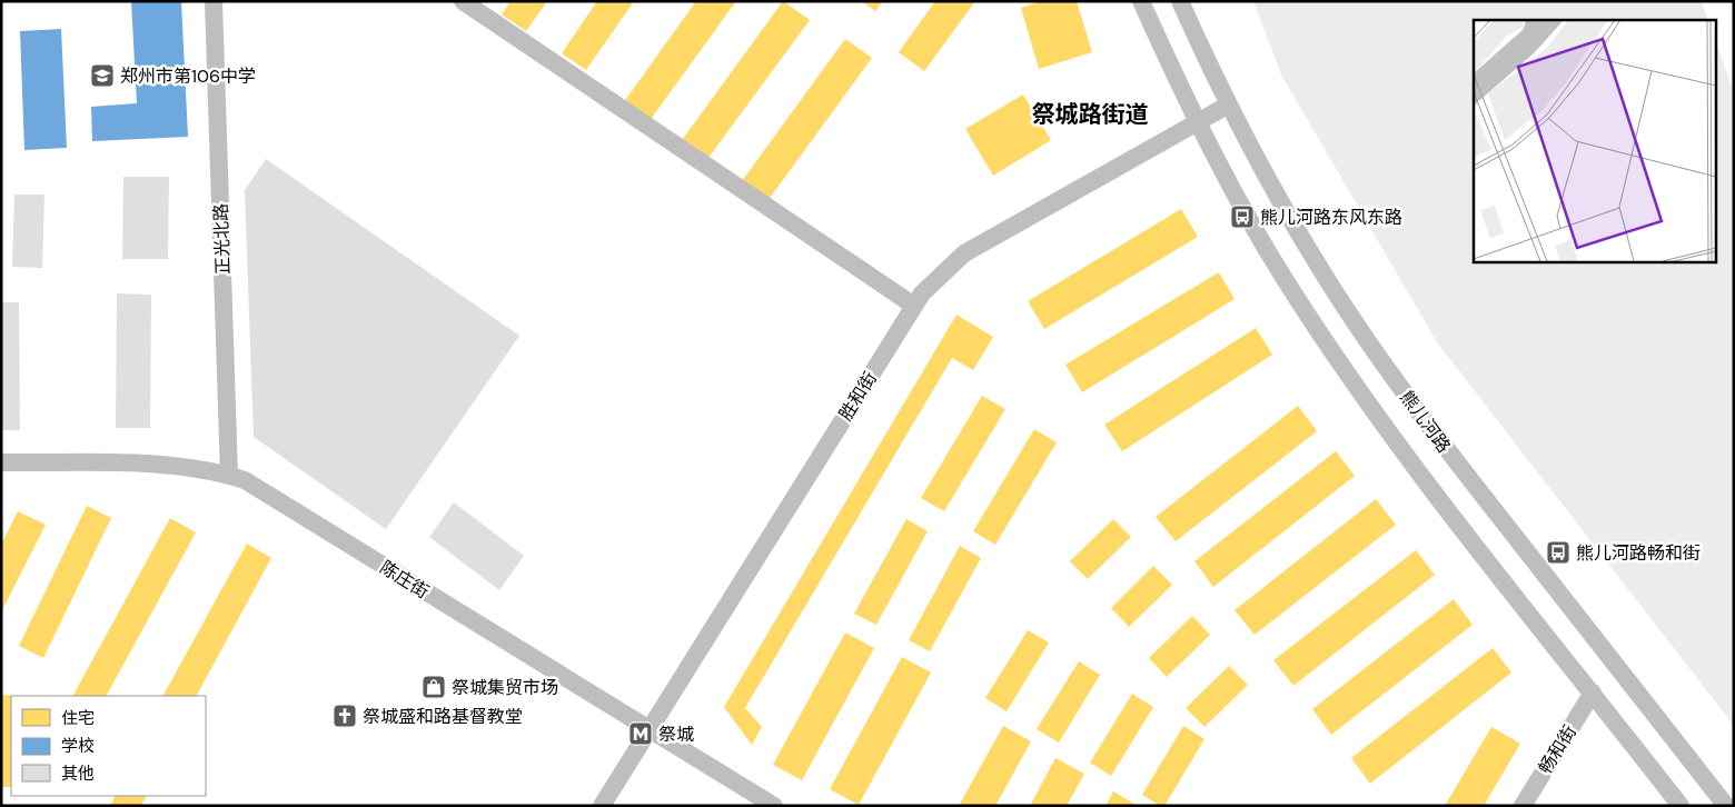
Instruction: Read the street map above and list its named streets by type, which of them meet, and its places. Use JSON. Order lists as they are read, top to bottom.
{
  "streets": {
    "street": [
      "正光北路",
      "胜和街",
      "熊儿河路",
      "陈庄街",
      "畅和街"
    ]
  },
  "crossings": [
    ["正光北路", "陈庄街"],
    ["胜和街", "熊儿河路"],
    ["胜和街", "陈庄街"],
    ["熊儿河路", "畅和街"]
  ],
  "districts": ["祭城路街道"],
  "places": {
    "school or university": ["郑州市第106中学"],
    "bus stop": ["熊儿河路东风东路", "熊儿河路畅和街"],
    "shop": ["祭城集贸市场"],
    "church": ["祭城盛和路基督教堂"],
    "metro station": ["祭城"]
  },
  "legend": ["住宅", "学校", "其他"]
}
